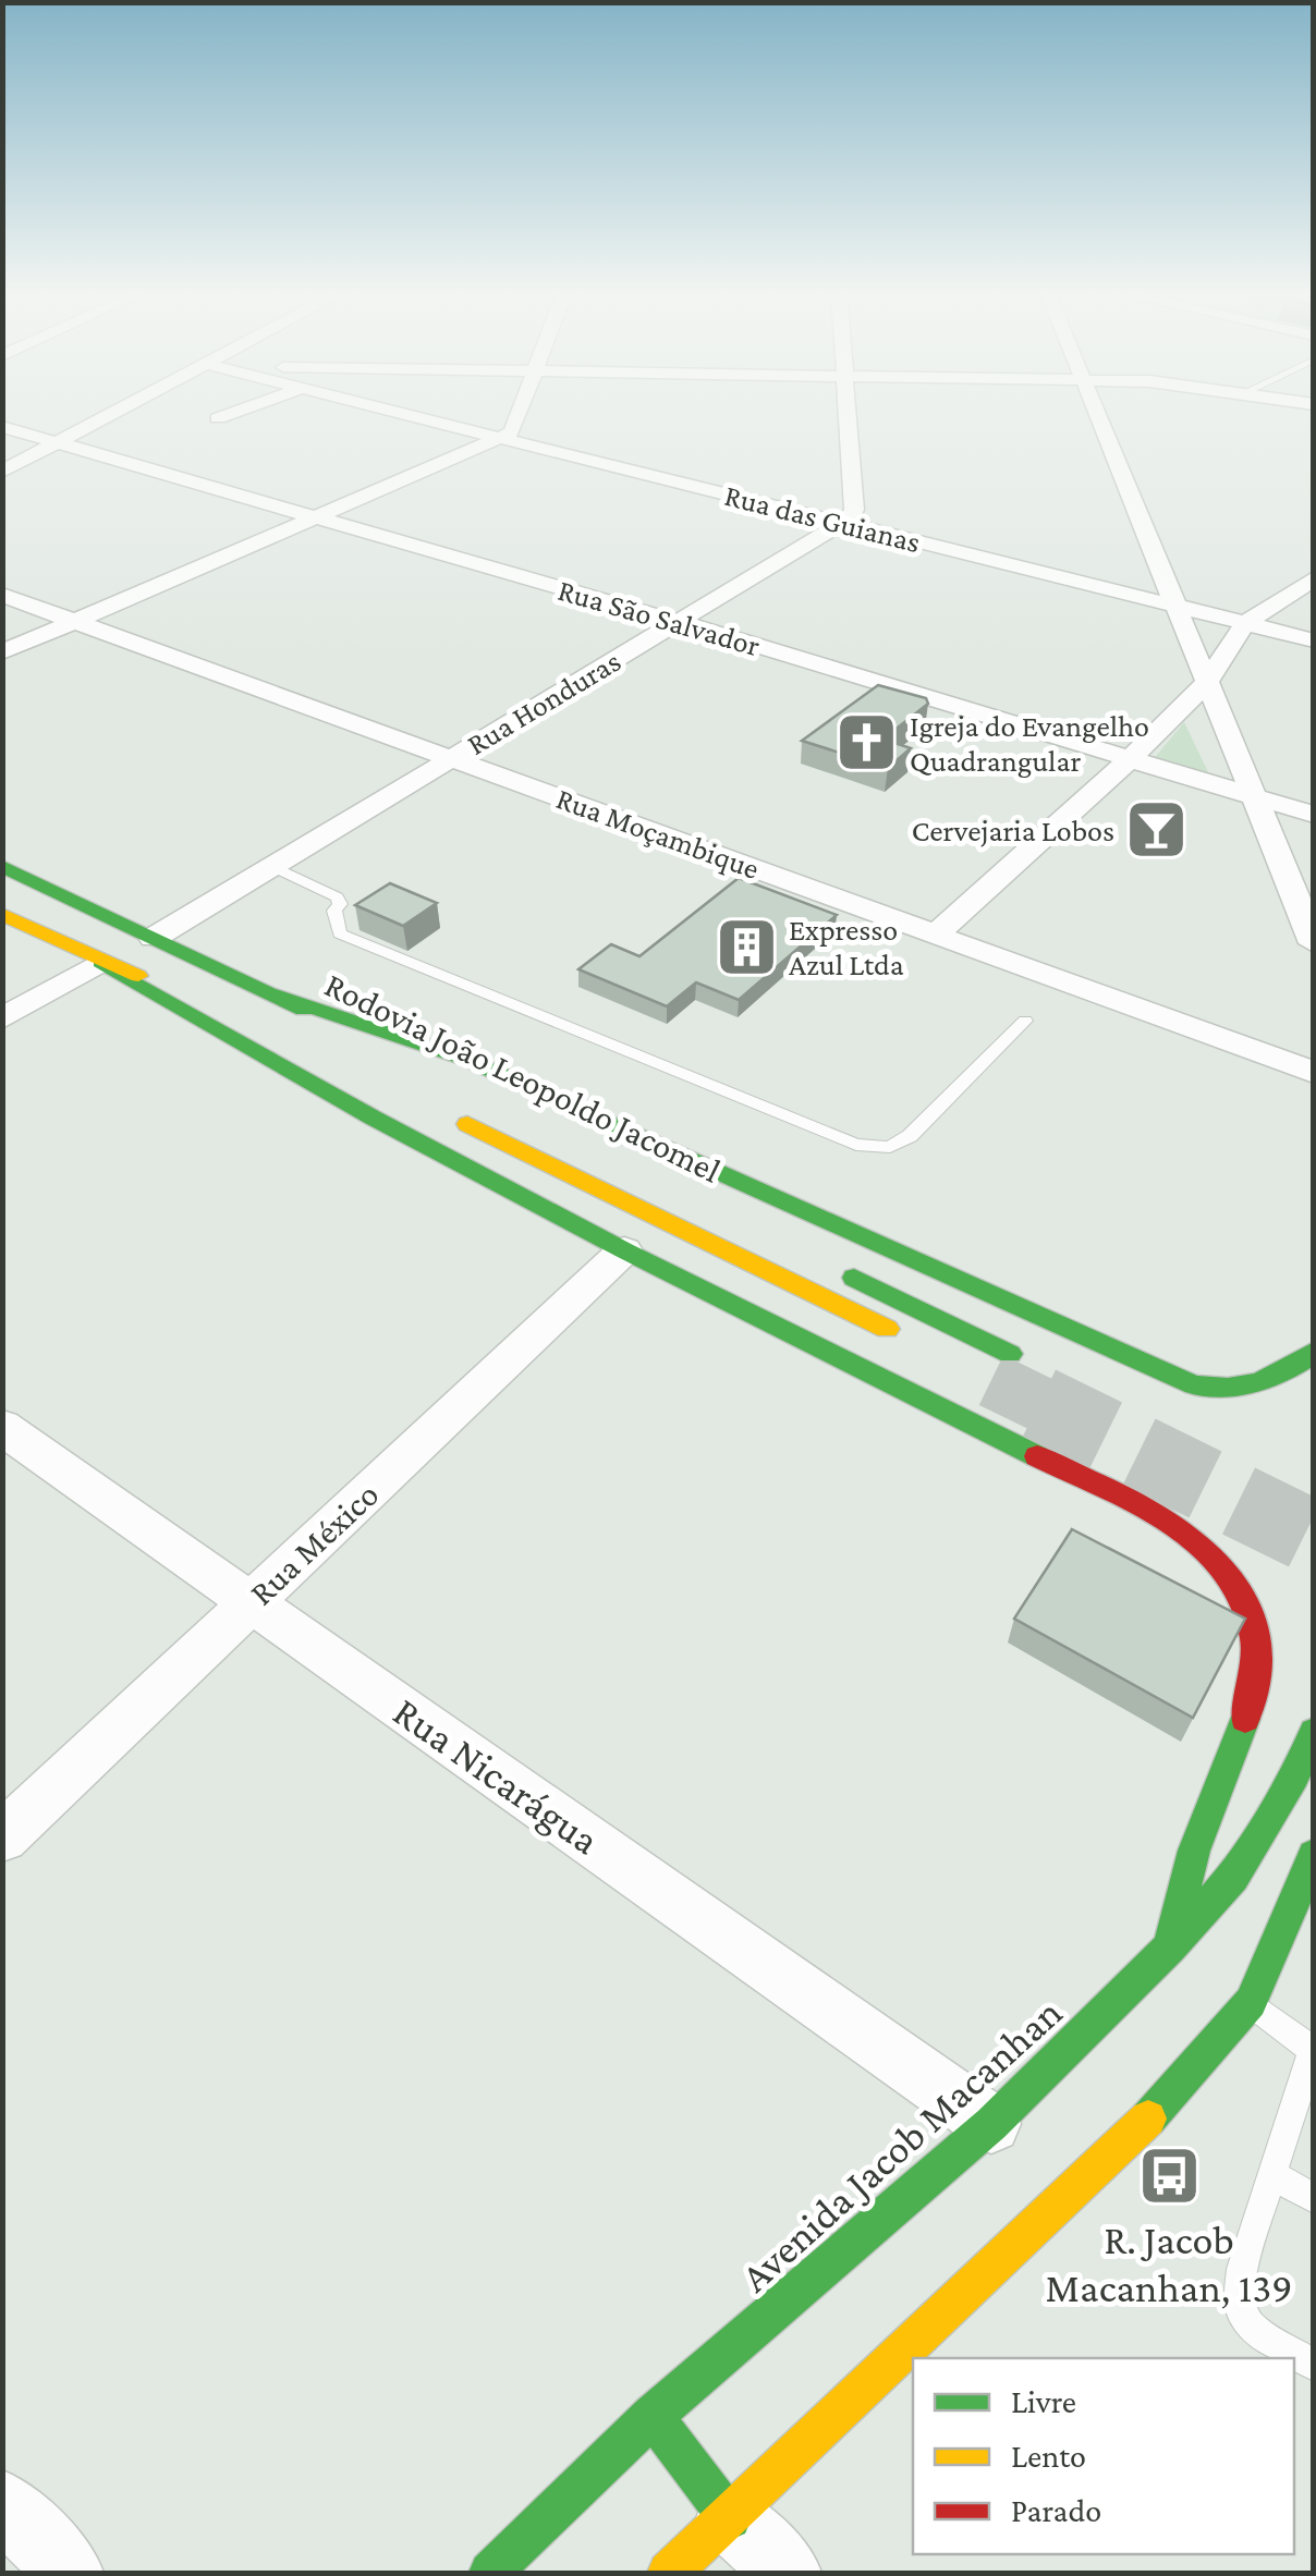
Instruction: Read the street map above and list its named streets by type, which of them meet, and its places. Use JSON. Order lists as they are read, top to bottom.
{
  "streets": {
    "main road": ["Rodovia João Leopoldo Jacomel", "Avenida Jacob Macanhan"],
    "street": [
      "Rua das Guianas",
      "Rua São Salvador",
      "Rua Honduras",
      "Rua Moçambique",
      "Rua México",
      "Rua Nicarágua"
    ]
  },
  "crossings": [
    ["Rua das Guianas", "Rua Honduras"],
    ["Rua São Salvador", "Rua Honduras"],
    ["Rua Honduras", "Rua Moçambique"],
    ["Rua Honduras", "Rodovia João Leopoldo Jacomel"],
    ["Rua México", "Rua Nicarágua"],
    ["Rua Nicarágua", "Avenida Jacob Macanhan"]
  ],
  "places": {
    "church": ["Igreja do Evangelho Quadrangular"],
    "bar": ["Cervejaria Lobos"],
    "building": ["Expresso Azul Ltda"],
    "bus stop": ["R. Jacob Macanhan, 139"]
  },
  "legend": ["Livre", "Lento", "Parado"]
}
